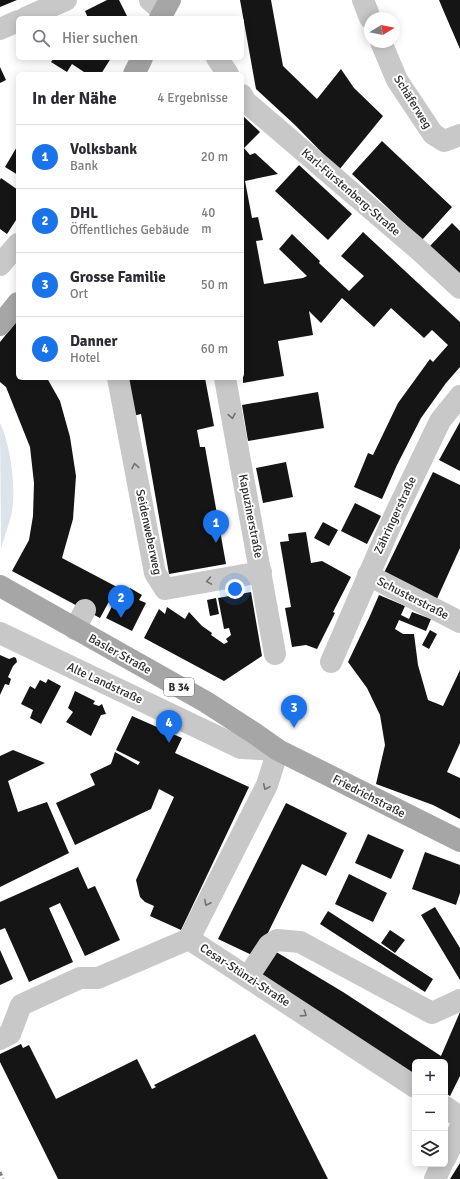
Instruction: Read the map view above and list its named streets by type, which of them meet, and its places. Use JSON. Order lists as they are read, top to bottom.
{
  "streets": {
    "main road": ["Basler Straße", "B 34", "Friedrichstraße"],
    "street": [
      "Schäferweg",
      "Karl-Fürstenberg-Straße",
      "Zähringerstraße",
      "Kapuzinerstraße",
      "Seidenweberweg",
      "Schusterstraße",
      "Alte Landstraße",
      "Cesar-Stünzi-Straße"
    ]
  },
  "crossings": [
    ["Zähringerstraße", "Schusterstraße"],
    ["Kapuzinerstraße", "Seidenweberweg"],
    ["Basler Straße", "Alte Landstraße"],
    ["Basler Straße", "Friedrichstraße"],
    ["Basler Straße", "Cesar-Stünzi-Straße"],
    ["Alte Landstraße", "Friedrichstraße"],
    ["Alte Landstraße", "Cesar-Stünzi-Straße"],
    ["Friedrichstraße", "Cesar-Stünzi-Straße"]
  ],
  "one_way": ["Kapuzinerstraße"],
  "north": "right",
  "page": {
    "search": "Hier suchen",
    "heading": ["In der Nähe", "4 Ergebnisse"],
    "list": [
      {
        "mark": "1",
        "name": "Volksbank",
        "note": "Bank",
        "value": "20 m"
      },
      {
        "mark": "2",
        "name": "DHL",
        "note": "Öffentliches Gebäude",
        "value": "40 m"
      },
      {
        "mark": "3",
        "name": "Grosse Familie",
        "note": "Ort",
        "value": "50 m"
      },
      {
        "mark": "4",
        "name": "Danner",
        "note": "Hotel",
        "value": "60 m"
      }
    ],
    "pins": [
      "1",
      "2",
      "3",
      "4"
    ],
    "map_buttons": ["+", "−"]
  }
}
